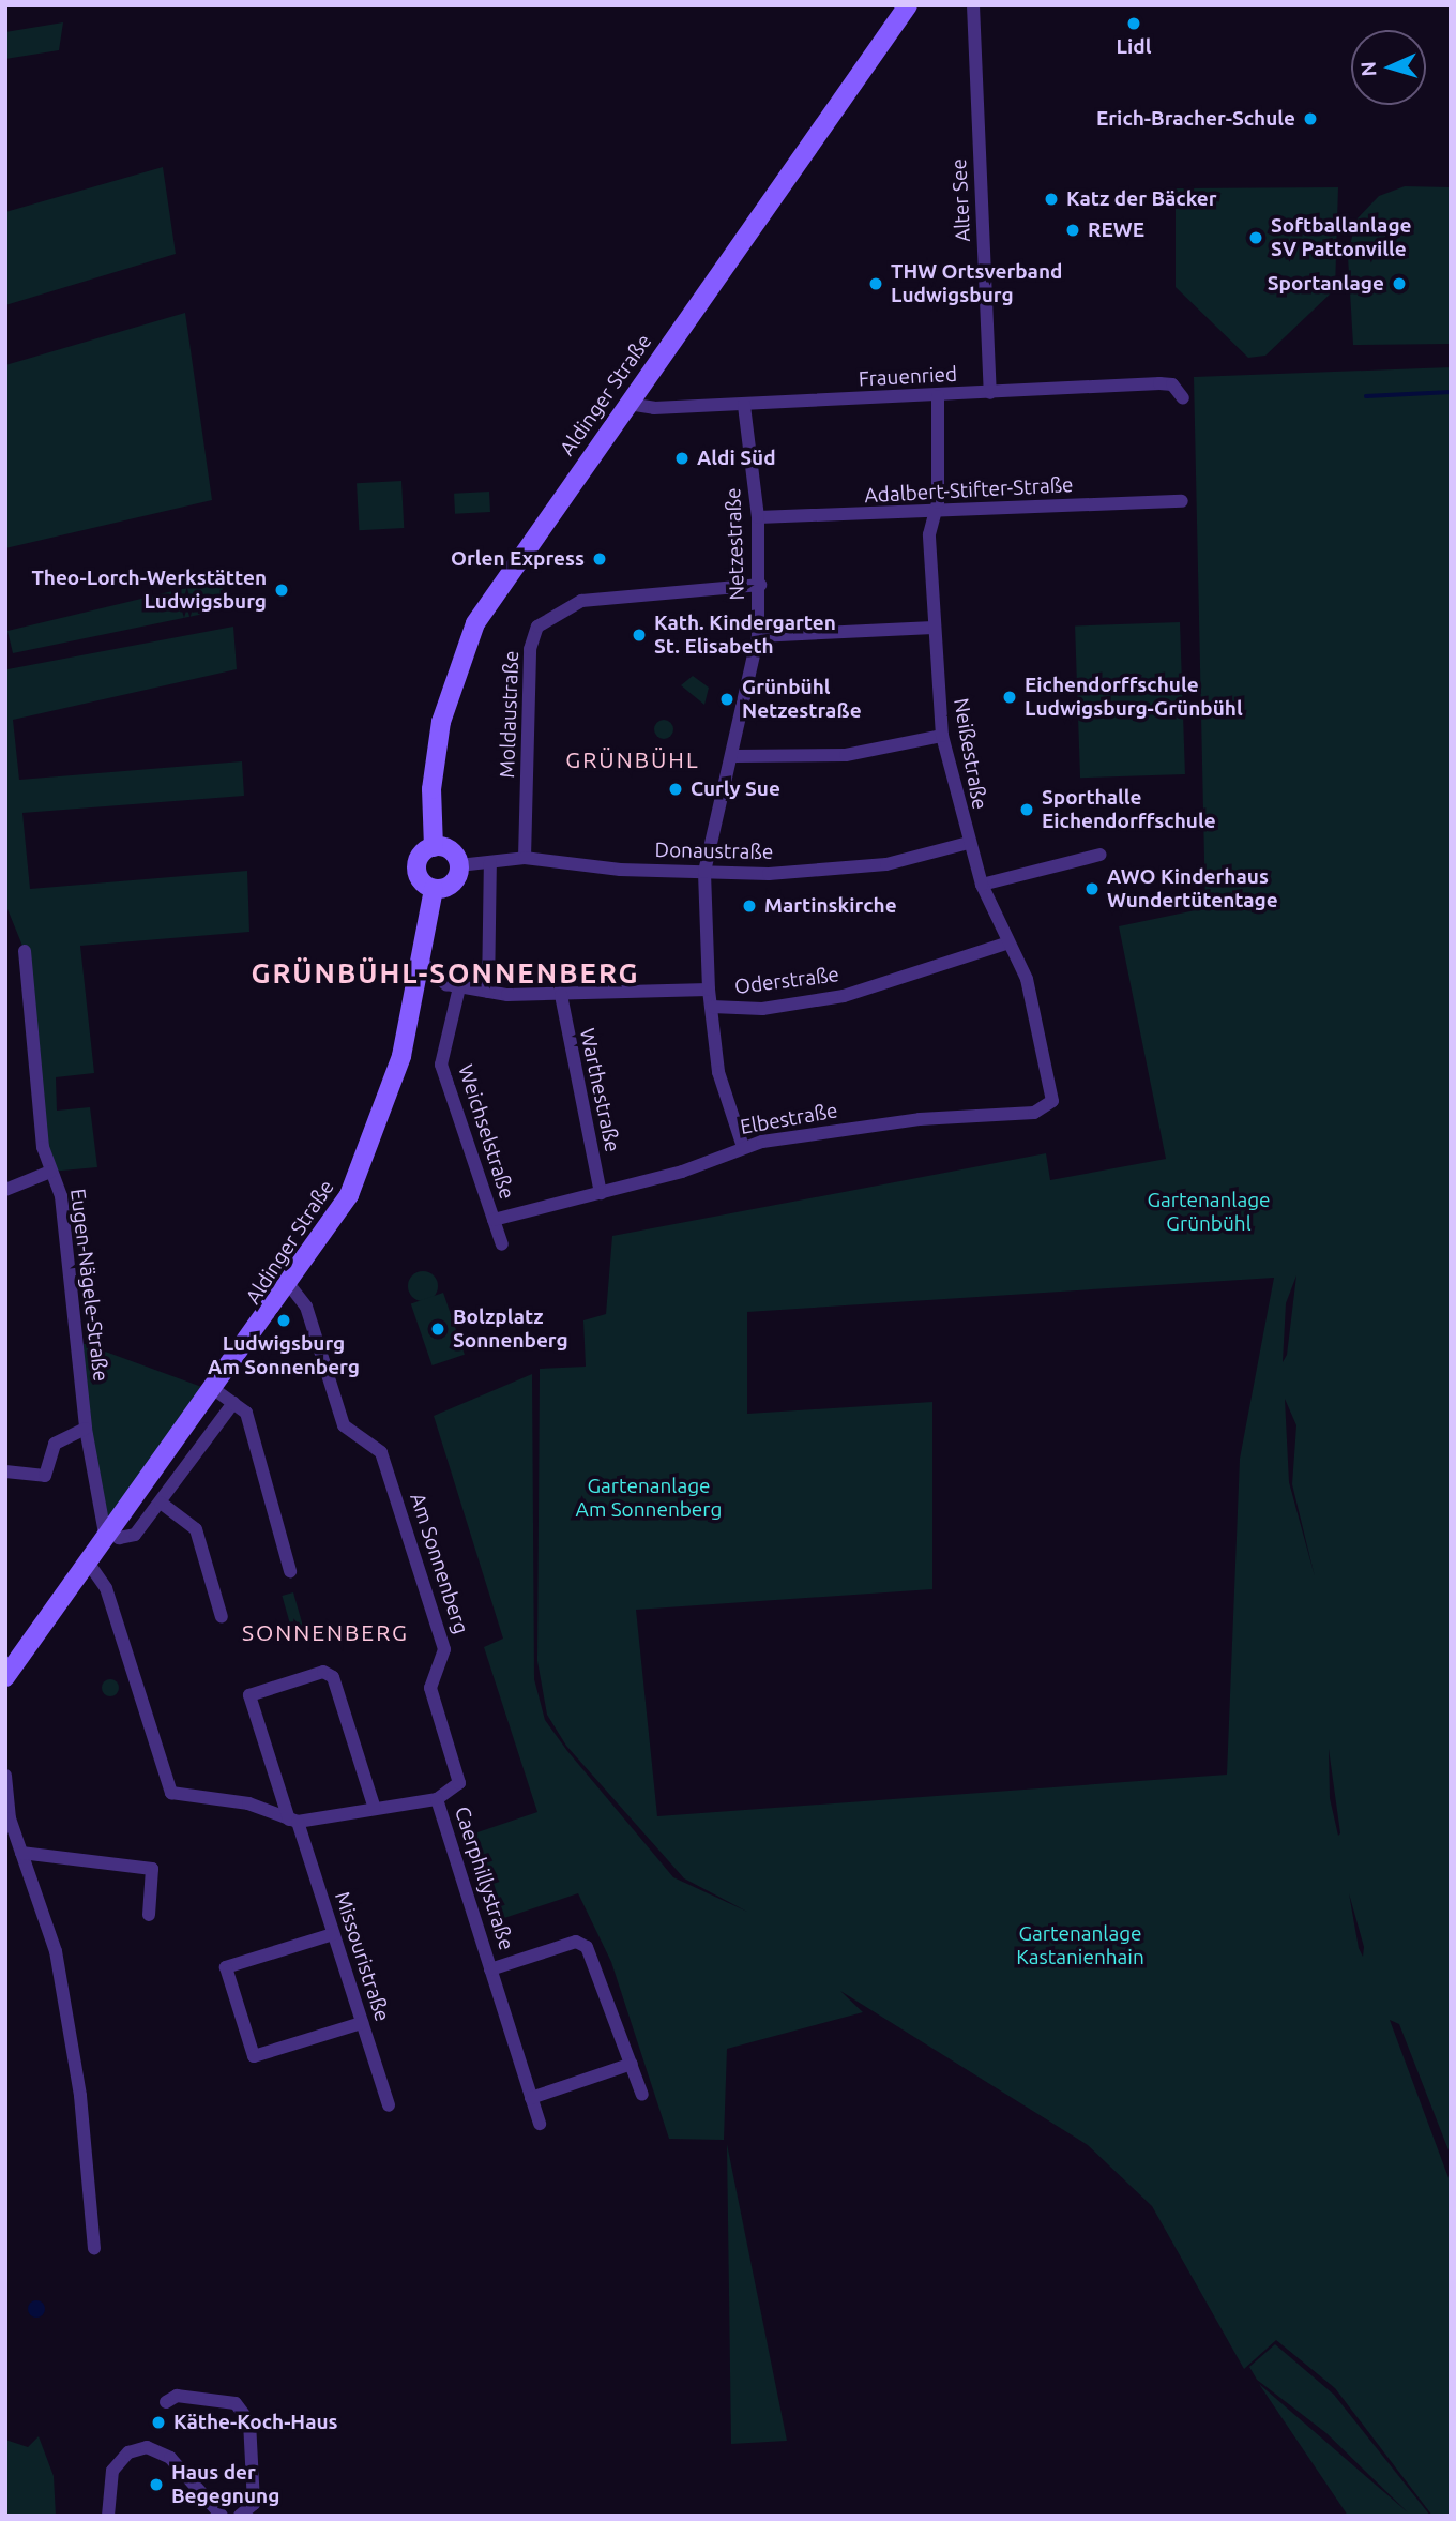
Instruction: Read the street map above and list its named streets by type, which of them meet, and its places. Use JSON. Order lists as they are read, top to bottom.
{
  "streets": {
    "main road": ["Aldinger Straße"],
    "street": [
      "Alter See",
      "Frauenried",
      "Adalbert-Stifter-Straße",
      "Netzestraße",
      "Moldaustraße",
      "Neißestraße",
      "Donaustraße",
      "Oderstraße",
      "Warthestraße",
      "Elbestraße",
      "Weichselstraße",
      "Eugen-Nägele-Straße",
      "Am Sonnenberg",
      "Caerphillystraße",
      "Missouristraße"
    ]
  },
  "crossings": [
    ["Alter See", "Frauenried"],
    ["Frauenried", "Aldinger Straße"],
    ["Frauenried", "Netzestraße"],
    ["Frauenried", "Neißestraße"],
    ["Aldinger Straße", "Donaustraße"],
    ["Aldinger Straße", "Oderstraße"],
    ["Aldinger Straße", "Eugen-Nägele-Straße"],
    ["Aldinger Straße", "Am Sonnenberg"],
    ["Adalbert-Stifter-Straße", "Netzestraße"],
    ["Adalbert-Stifter-Straße", "Neißestraße"],
    ["Netzestraße", "Moldaustraße"],
    ["Netzestraße", "Donaustraße"],
    ["Netzestraße", "Oderstraße"],
    ["Moldaustraße", "Donaustraße"],
    ["Neißestraße", "Donaustraße"],
    ["Neißestraße", "Oderstraße"],
    ["Neißestraße", "Elbestraße"],
    ["Oderstraße", "Warthestraße"],
    ["Oderstraße", "Weichselstraße"],
    ["Warthestraße", "Elbestraße"],
    ["Elbestraße", "Weichselstraße"],
    ["Am Sonnenberg", "Caerphillystraße"]
  ],
  "districts": ["GRÜNBÜHL", "GRÜNBÜHL-SONNENBERG", "SONNENBERG"],
  "parks": ["Gartenanlage Grünbühl", "Gartenanlage Am Sonnenberg", "Gartenanlage Kastanienhain"],
  "places": [
    "Lidl",
    "Erich-Bracher-Schule",
    "Katz der Bäcker",
    "REWE",
    "Softballanlage SV Pattonville",
    "THW Ortsverband Ludwigsburg",
    "Sportanlage",
    "Aldi Süd",
    "Orlen Express",
    "Theo-Lorch-Werkstätten Ludwigsburg",
    "Kath. Kindergarten St. Elisabeth",
    "Eichendorffschule Ludwigsburg-Grünbühl",
    "Grünbühl Netzestraße",
    "Curly Sue",
    "Sporthalle Eichendorffschule",
    "AWO Kinderhaus Wundertütentage",
    "Martinskirche",
    "Ludwigsburg Am Sonnenberg",
    "Bolzplatz Sonnenberg",
    "Käthe-Koch-Haus",
    "Haus der Begegnung"
  ],
  "north": "left"
}
